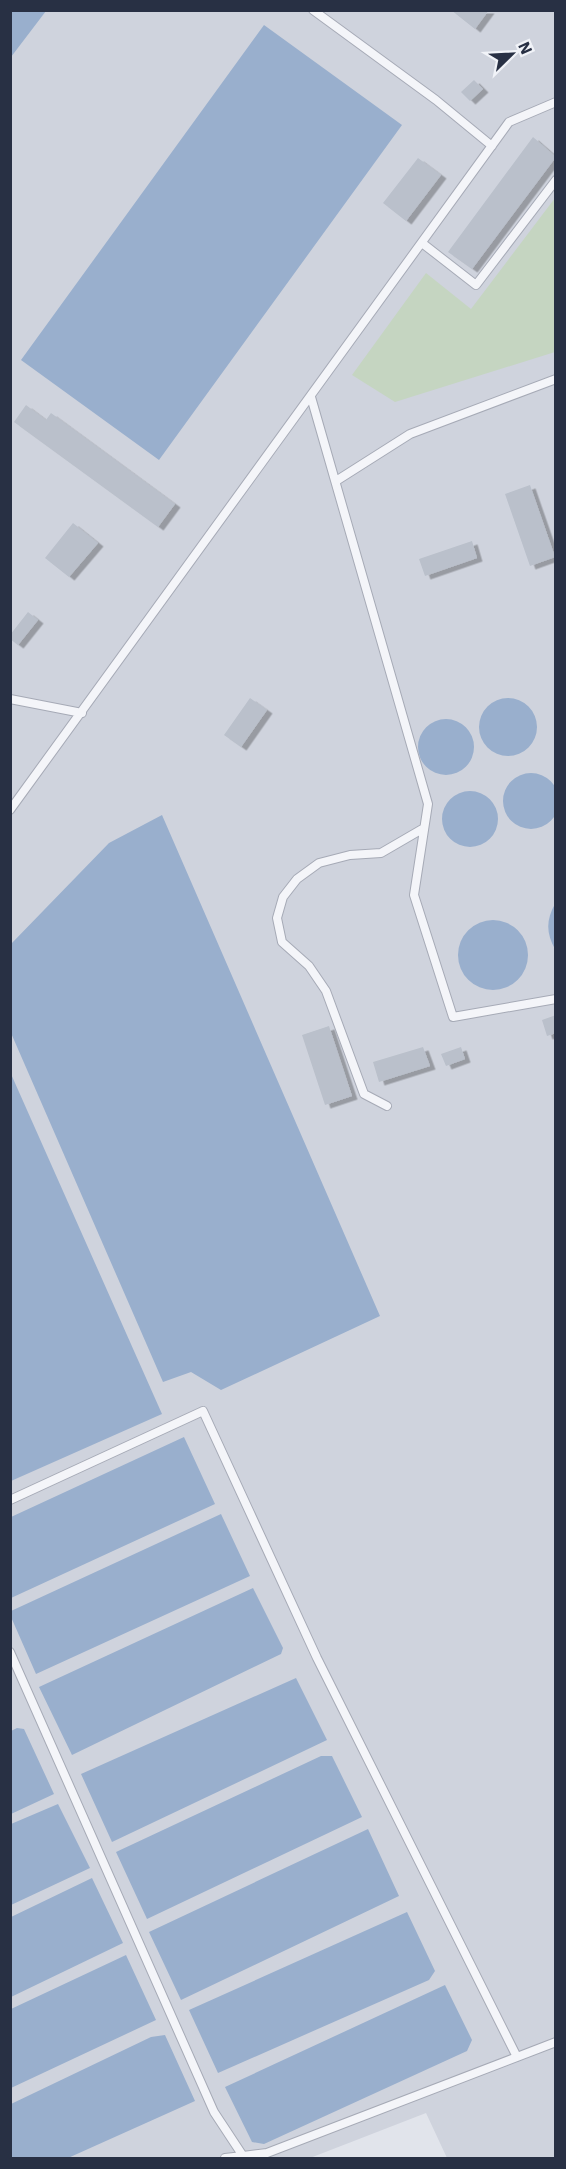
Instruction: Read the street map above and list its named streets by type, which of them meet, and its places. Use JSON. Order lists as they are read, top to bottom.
{
  "north": "top right"
}
